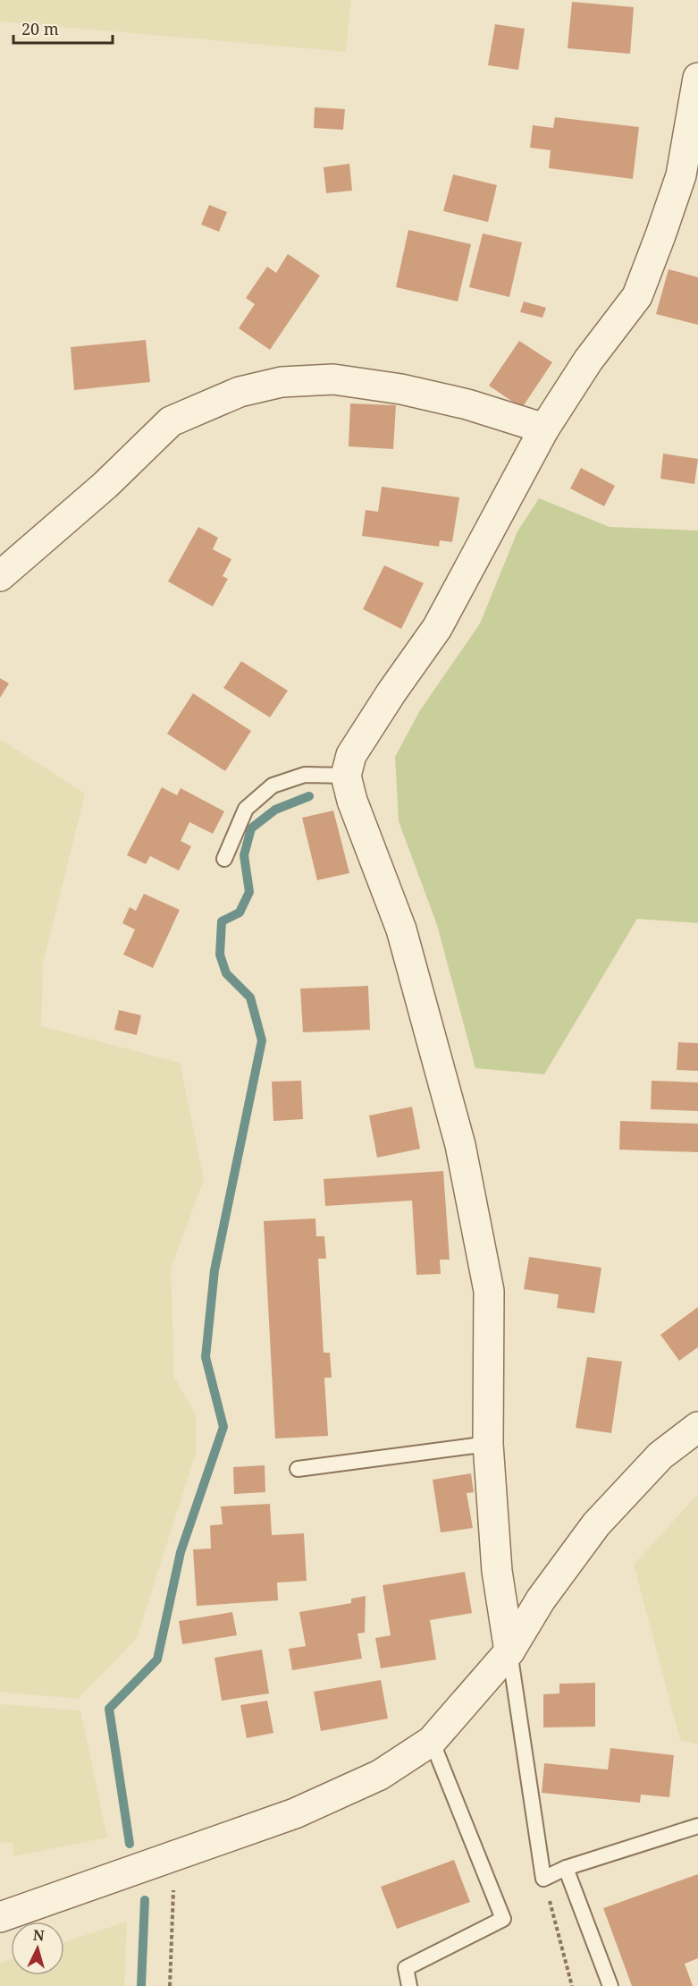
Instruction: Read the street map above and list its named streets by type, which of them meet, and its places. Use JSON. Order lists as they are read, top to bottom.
{
  "scale_bar": "20 m",
  "north": "top"
}
